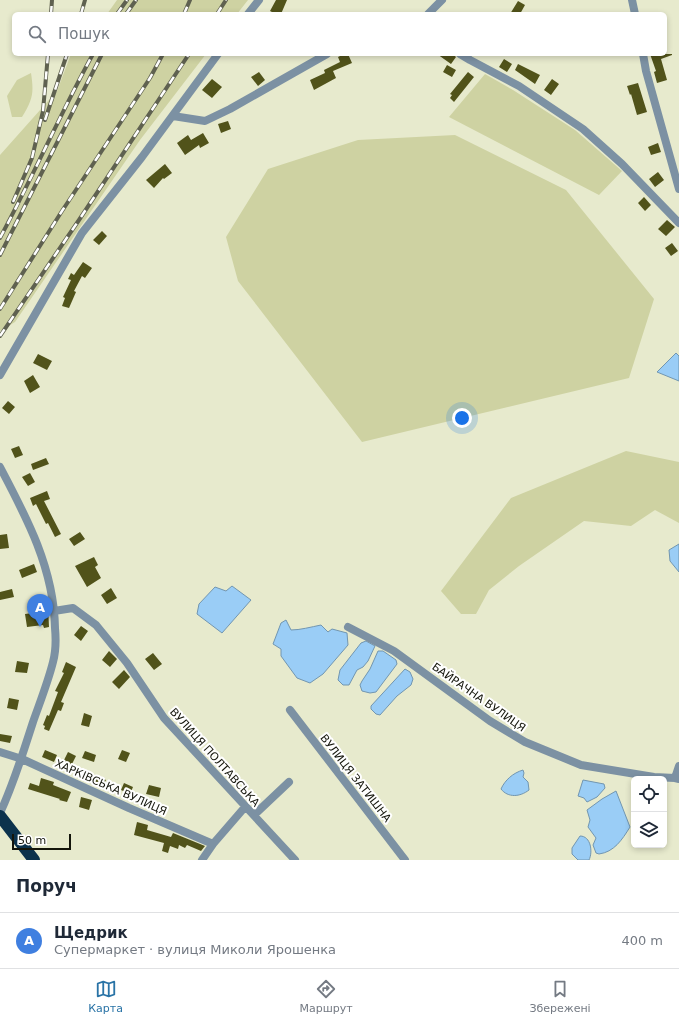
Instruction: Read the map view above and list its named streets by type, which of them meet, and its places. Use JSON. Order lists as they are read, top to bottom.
{
  "streets": {
    "street": [
      "БАЙРАЧНА ВУЛИЦЯ",
      "ВУЛИЦЯ ПОЛТАВСЬКА",
      "ВУЛИЦЯ ЗАТИШНА",
      "ХАРКІВСЬКА ВУЛИЦЯ"
    ]
  },
  "scale_bar": "50 m",
  "page": {
    "search": "Пошук",
    "pins": "A",
    "scale": "50 m",
    "heading": "Поруч",
    "list": [
      {
        "mark": "A",
        "name": "Щедрик",
        "note": "Супермаркет · вулиця Миколи Ярошенка",
        "value": "400 m"
      }
    ],
    "nav": ["Карта", "Маршрут", "Збережені"]
  }
}
